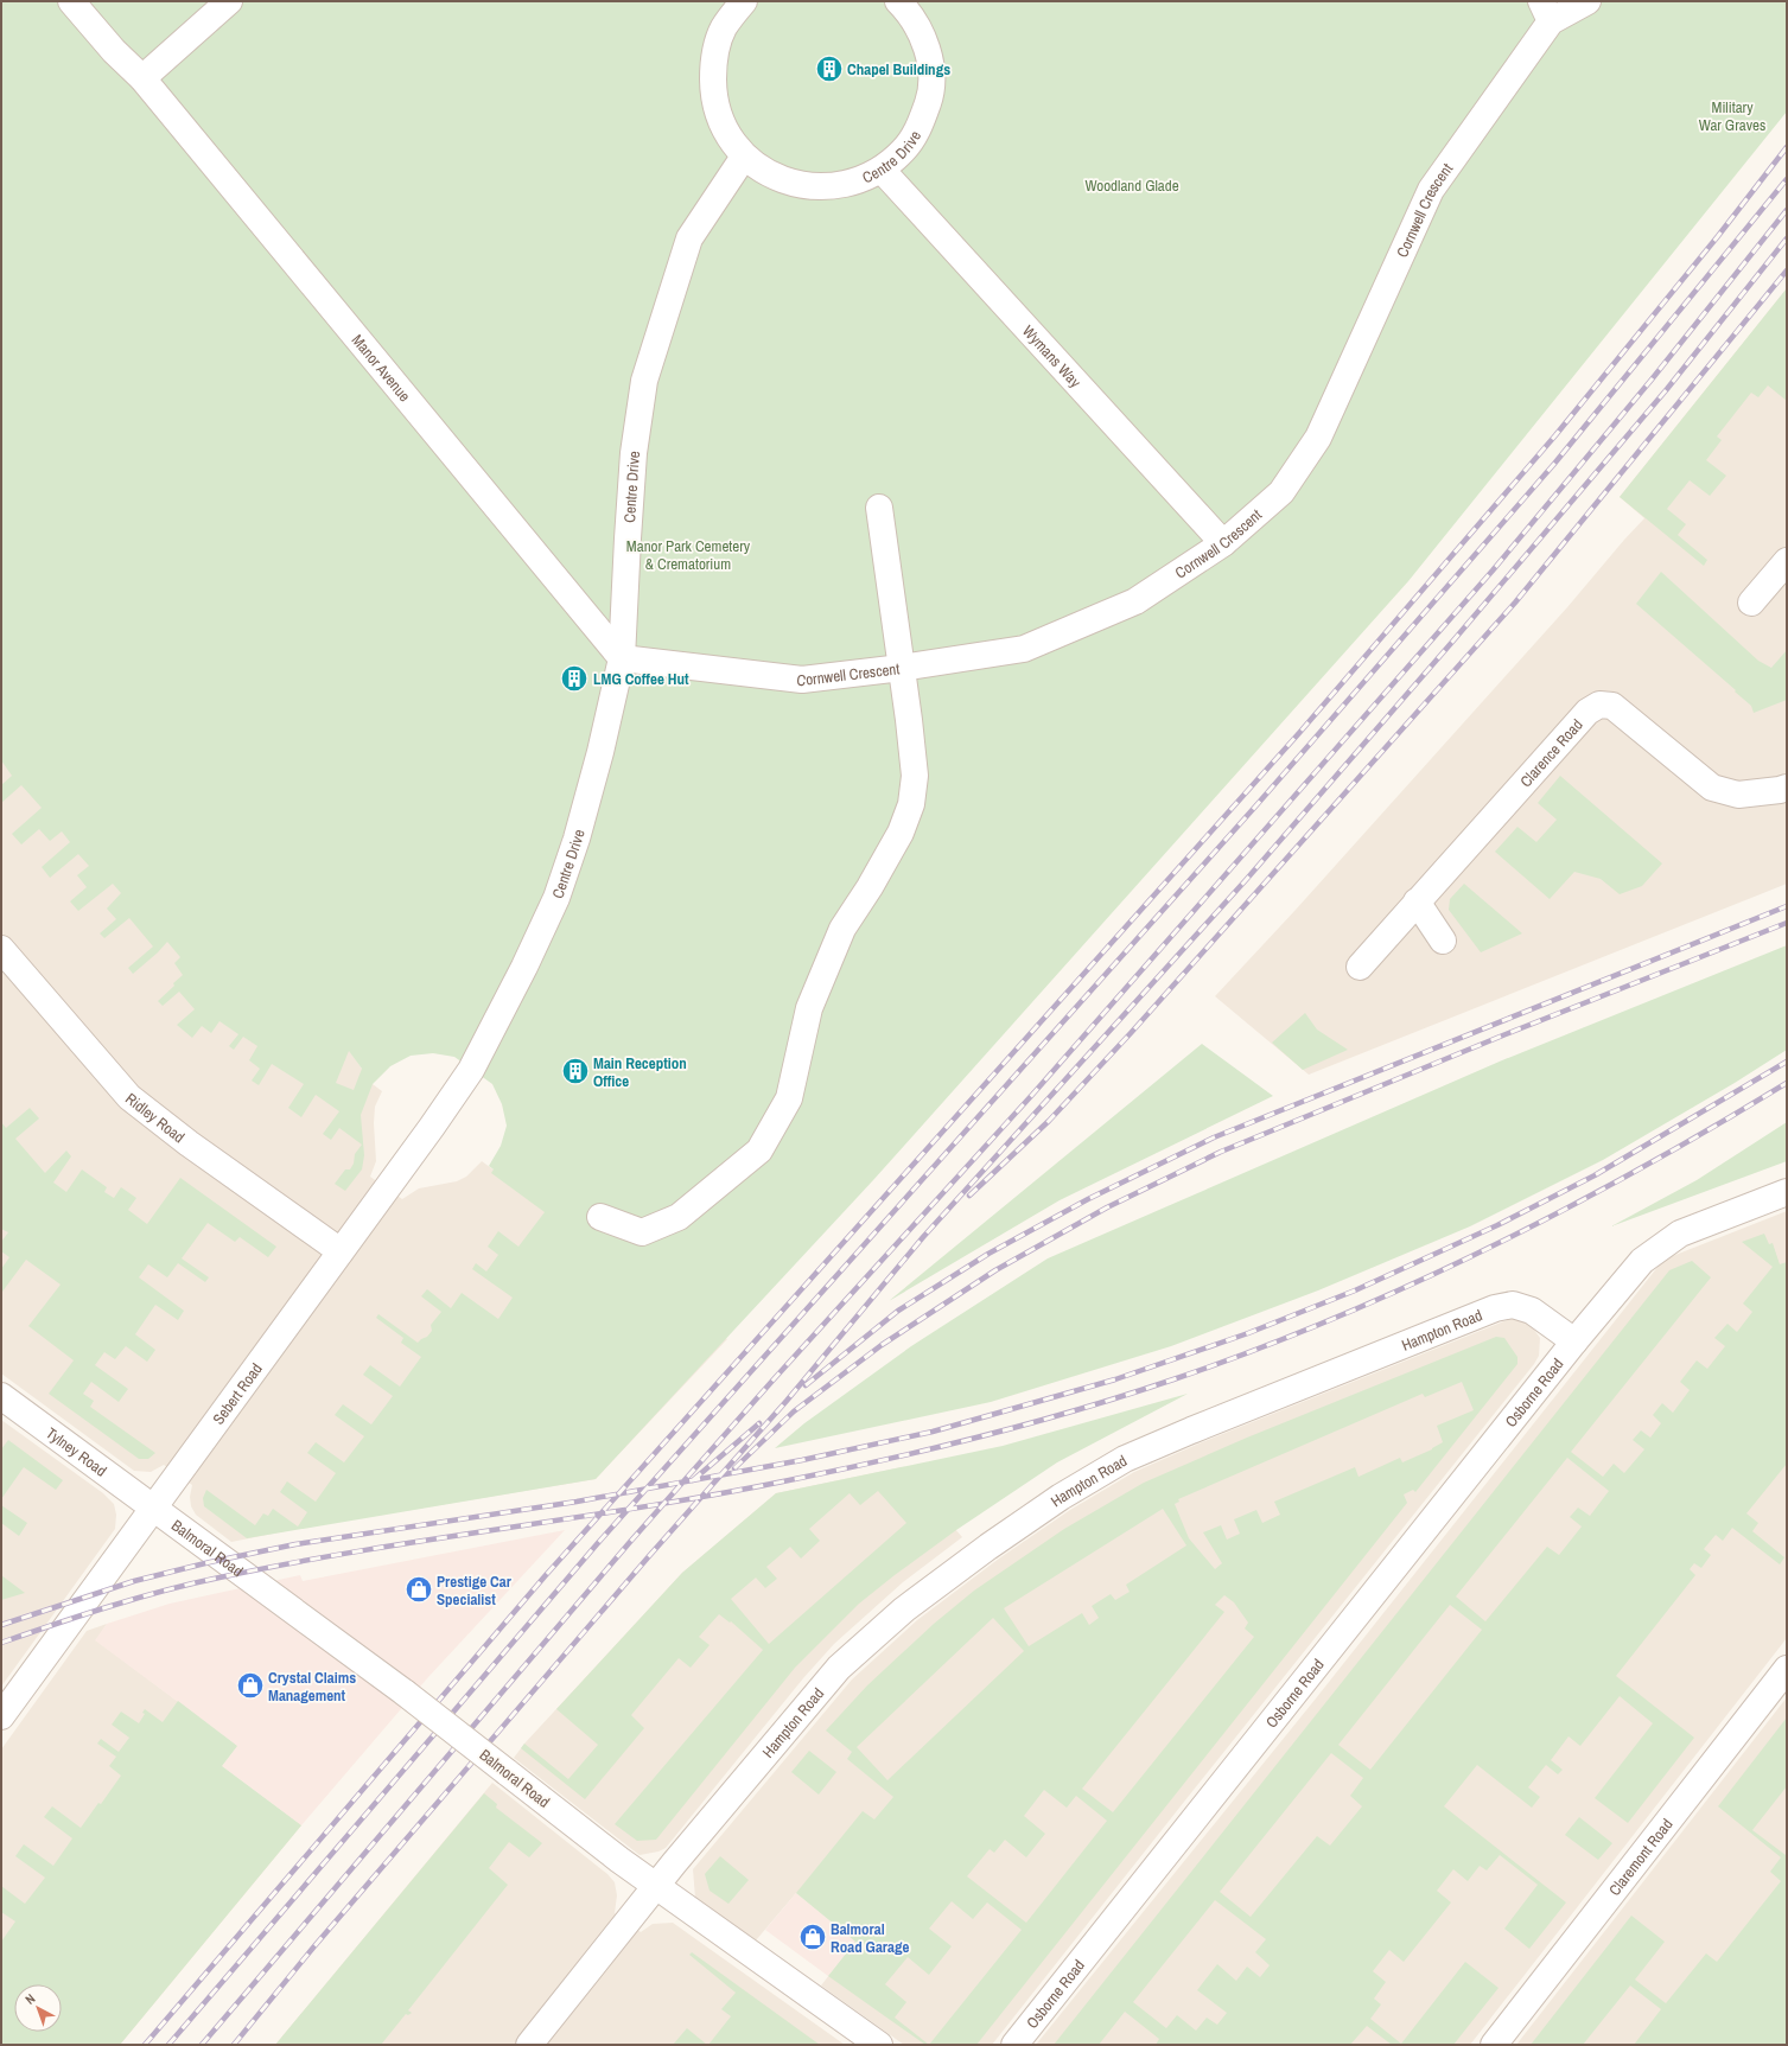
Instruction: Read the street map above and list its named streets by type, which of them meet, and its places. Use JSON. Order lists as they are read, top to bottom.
{
  "streets": {
    "street": [
      "Centre Drive",
      "Cornwell Crescent",
      "Wymans Way",
      "Manor Avenue",
      "Clarence Road",
      "Ridley Road",
      "Hampton Road",
      "Osborne Road",
      "Sebert Road",
      "Tylney Road",
      "Balmoral Road",
      "Claremont Road"
    ]
  },
  "crossings": [
    ["Centre Drive", "Cornwell Crescent"],
    ["Centre Drive", "Wymans Way"],
    ["Centre Drive", "Manor Avenue"],
    ["Centre Drive", "Sebert Road"],
    ["Cornwell Crescent", "Wymans Way"],
    ["Cornwell Crescent", "Manor Avenue"],
    ["Ridley Road", "Sebert Road"],
    ["Hampton Road", "Osborne Road"],
    ["Hampton Road", "Balmoral Road"],
    ["Sebert Road", "Tylney Road"],
    ["Sebert Road", "Balmoral Road"],
    ["Tylney Road", "Balmoral Road"]
  ],
  "parks": ["Military War Graves", "Woodland Glade", "Manor Park Cemetery & Crematorium"],
  "places": {
    "building": ["Chapel Buildings", "LMG Coffee Hut", "Main Reception Office"],
    "shop": ["Prestige Car Specialist", "Crystal Claims Management", "Balmoral Road Garage"]
  },
  "north": "top left"
}
